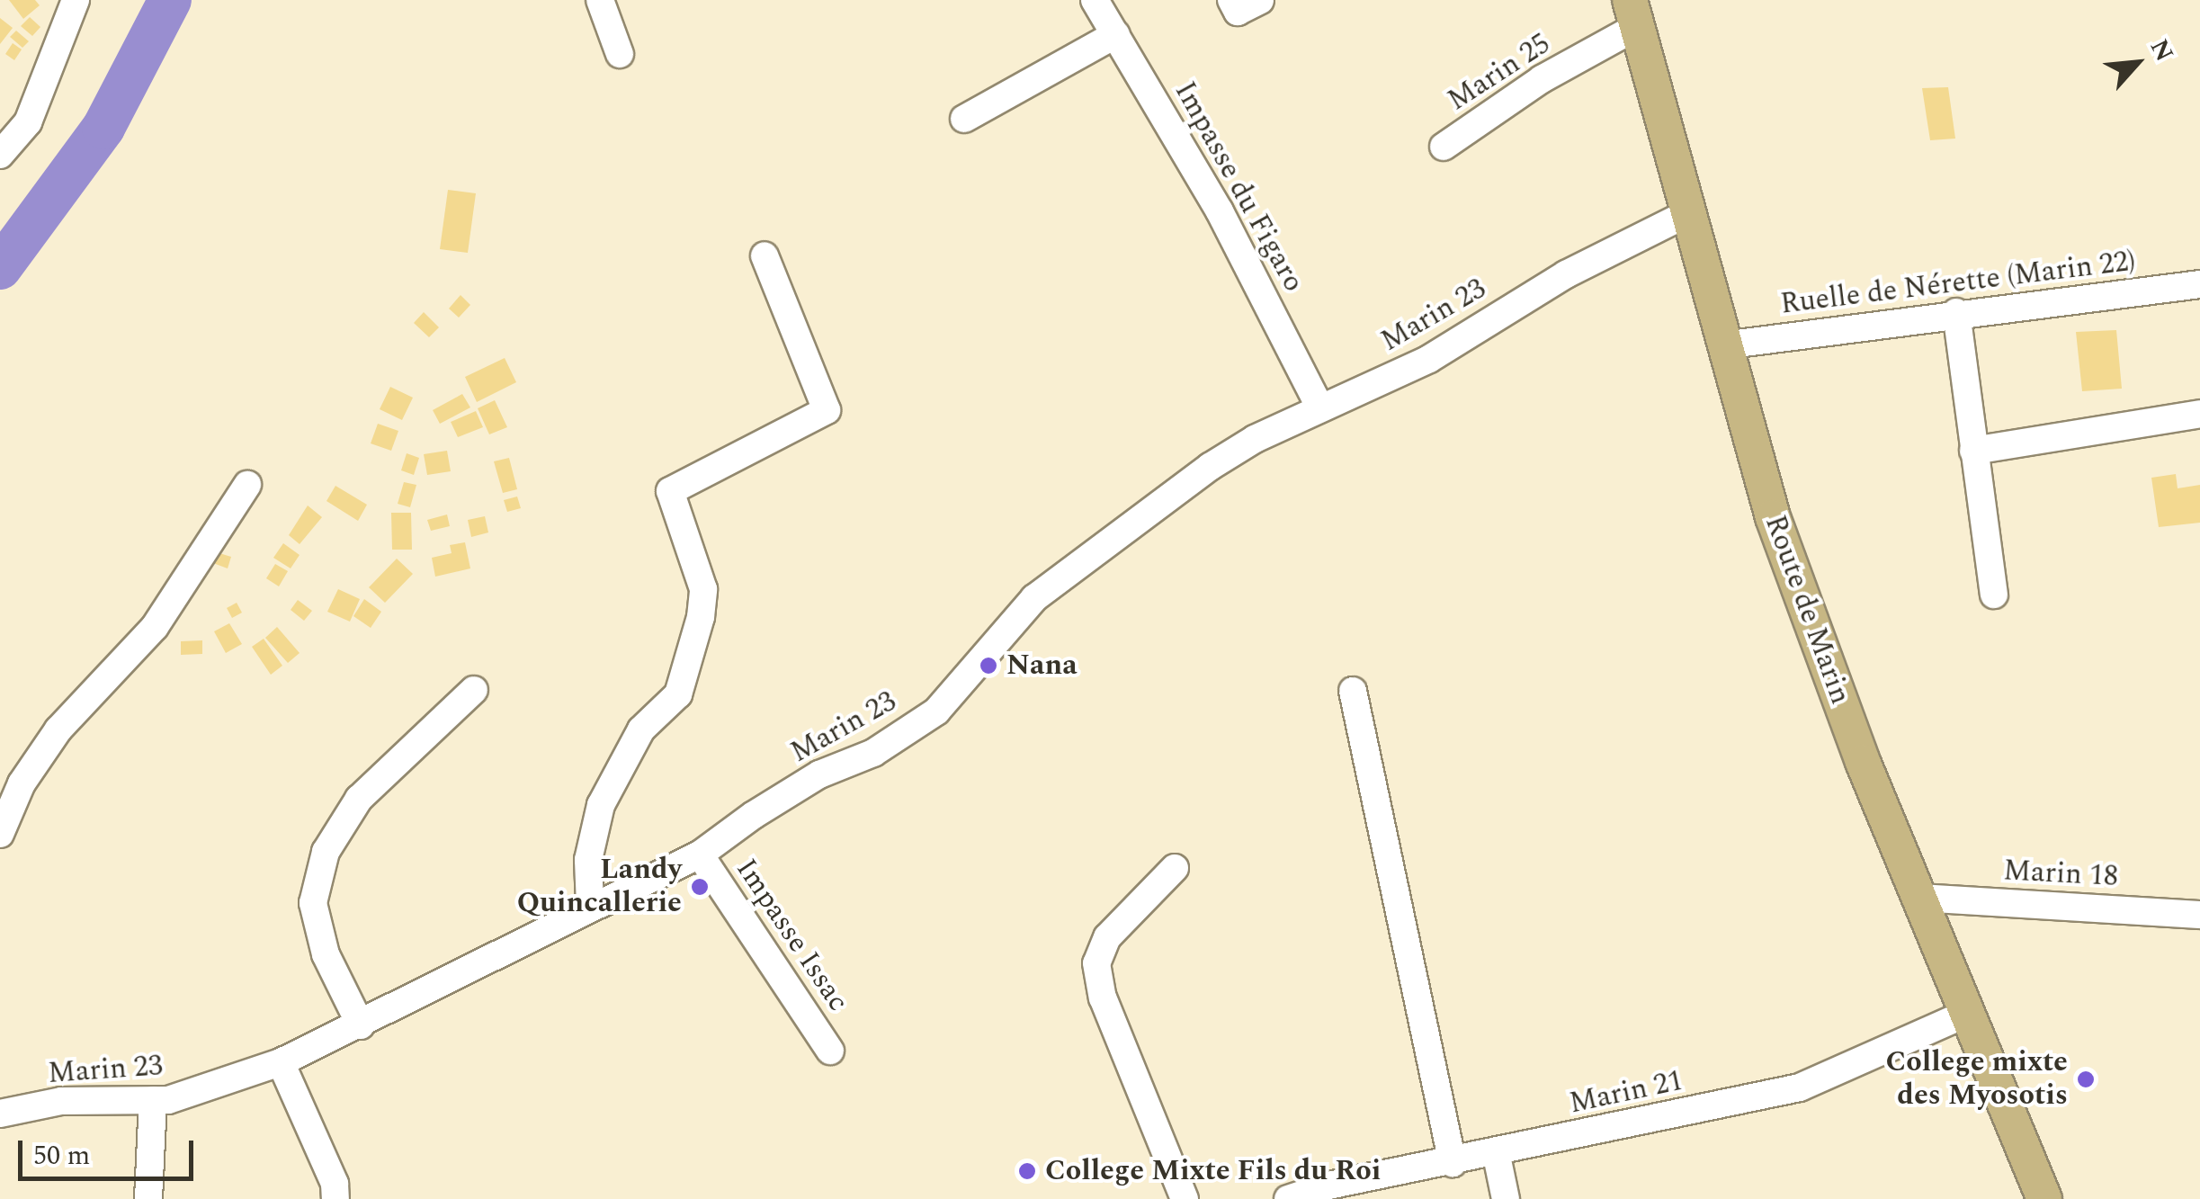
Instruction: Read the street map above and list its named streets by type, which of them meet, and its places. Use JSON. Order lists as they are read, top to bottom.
{
  "streets": {
    "main road": ["Route de Marin"],
    "street": [
      "Marin 25",
      "Impasse du Figaro",
      "Ruelle de Nérette (Marin 22)",
      "Marin 23",
      "Marin 18",
      "Impasse Issac",
      "Marin 21"
    ]
  },
  "crossings": [
    ["Marin 25", "Route de Marin"],
    ["Impasse du Figaro", "Marin 23"],
    ["Ruelle de Nérette (Marin 22)", "Route de Marin"],
    ["Marin 23", "Route de Marin"],
    ["Marin 23", "Impasse Issac"],
    ["Route de Marin", "Marin 18"],
    ["Route de Marin", "Marin 21"]
  ],
  "places": [
    "Nana",
    "Landy Quincallerie",
    "College mixte des Myosotis",
    "College Mixte Fils du Roi"
  ],
  "scale_bar": "50 m",
  "north": "top right"
}
